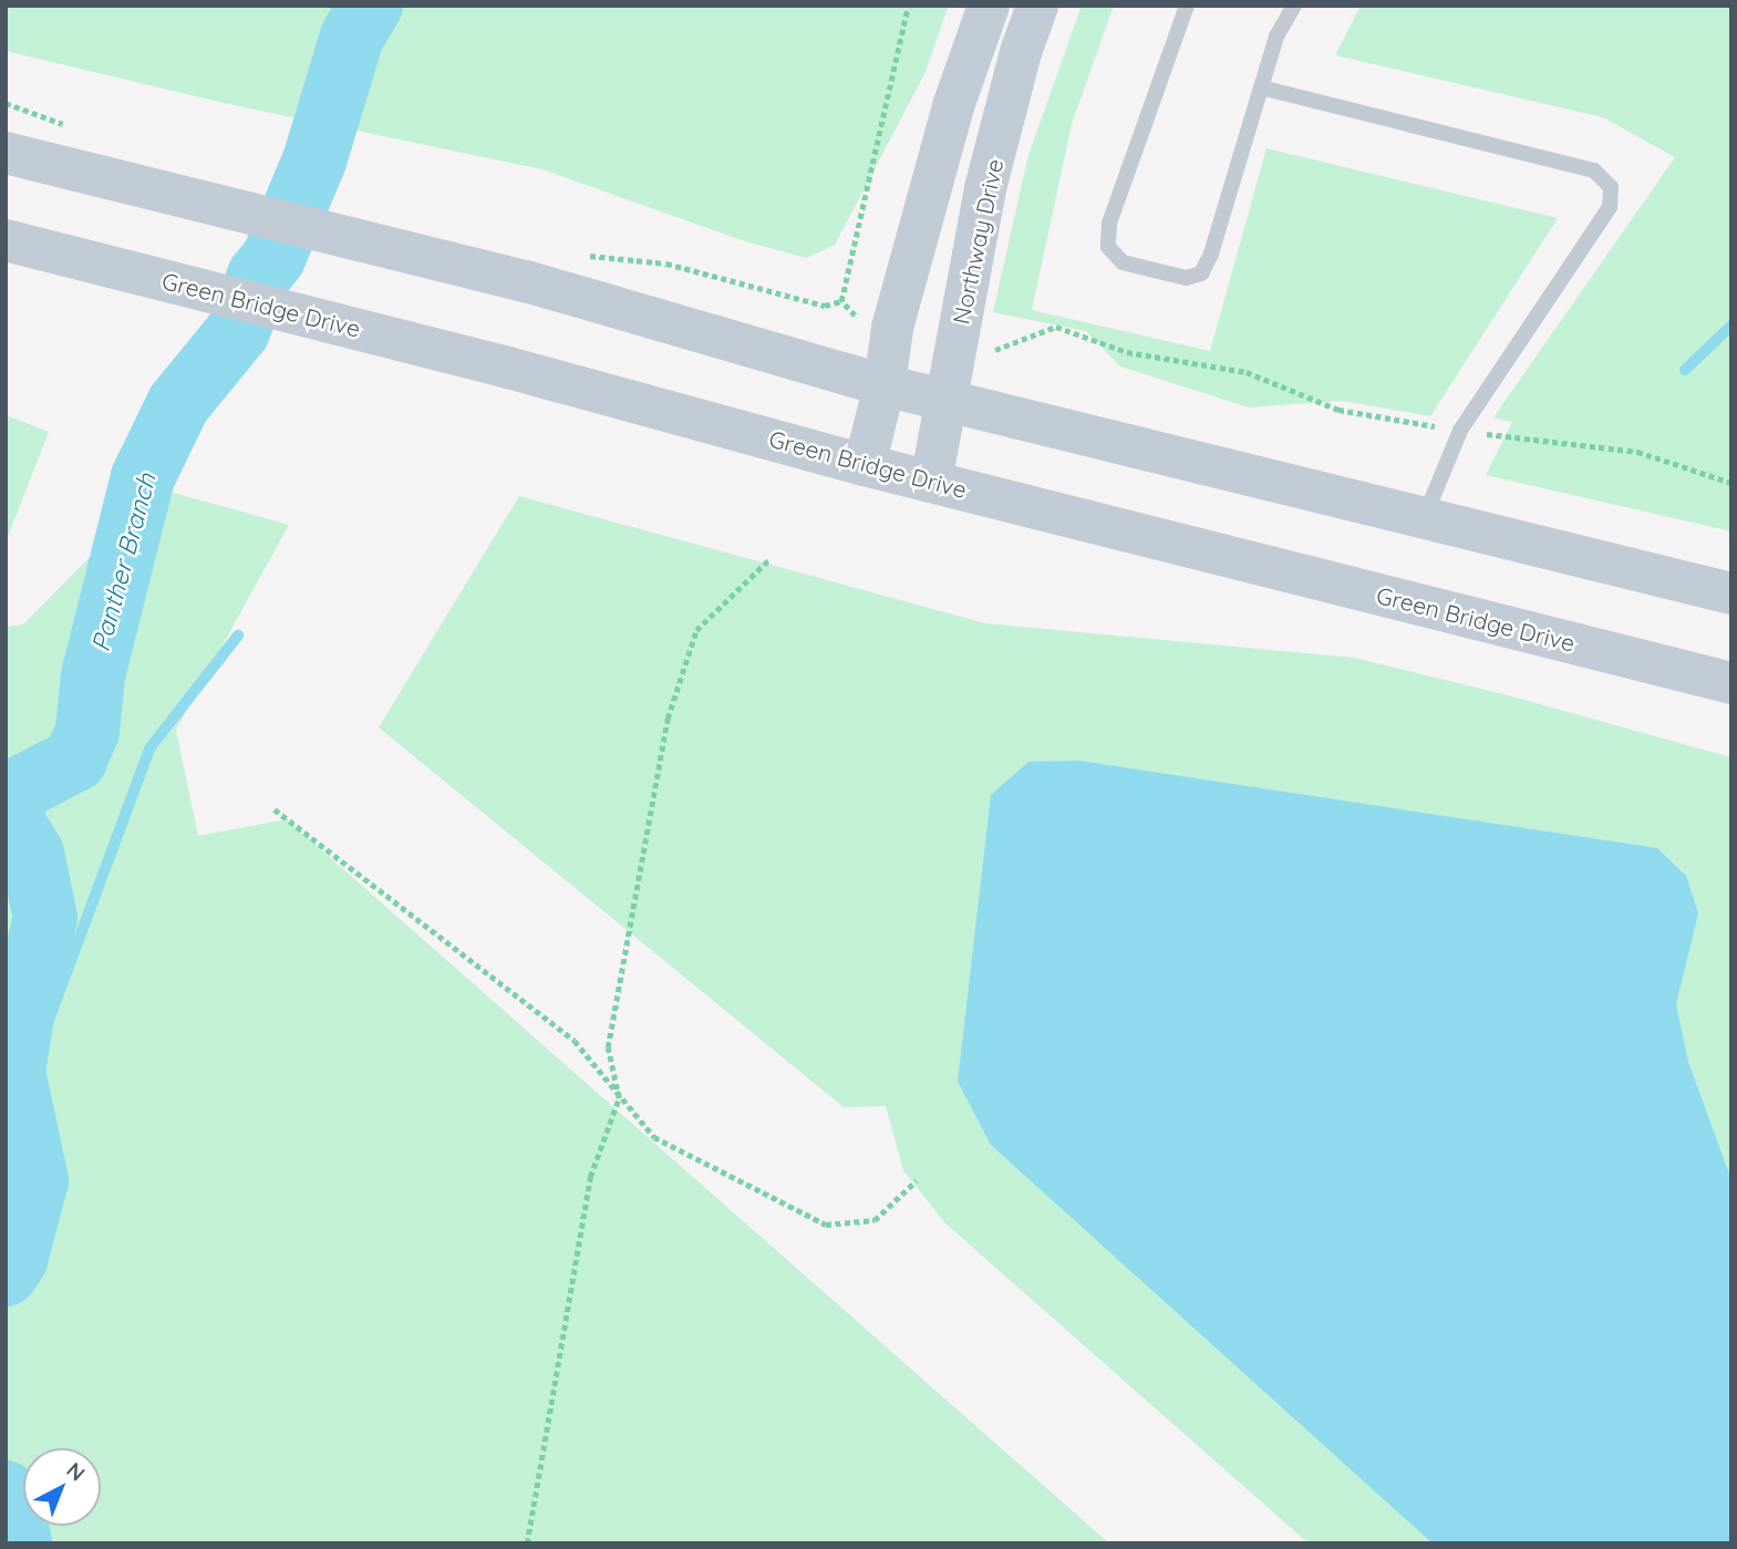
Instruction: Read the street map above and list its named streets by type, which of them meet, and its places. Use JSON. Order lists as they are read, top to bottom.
{
  "streets": {
    "main road": ["Northway Drive", "Green Bridge Drive"]
  },
  "crossings": [
    ["Northway Drive", "Green Bridge Drive"]
  ],
  "water": ["Panther Branch"],
  "north": "top right"
}
